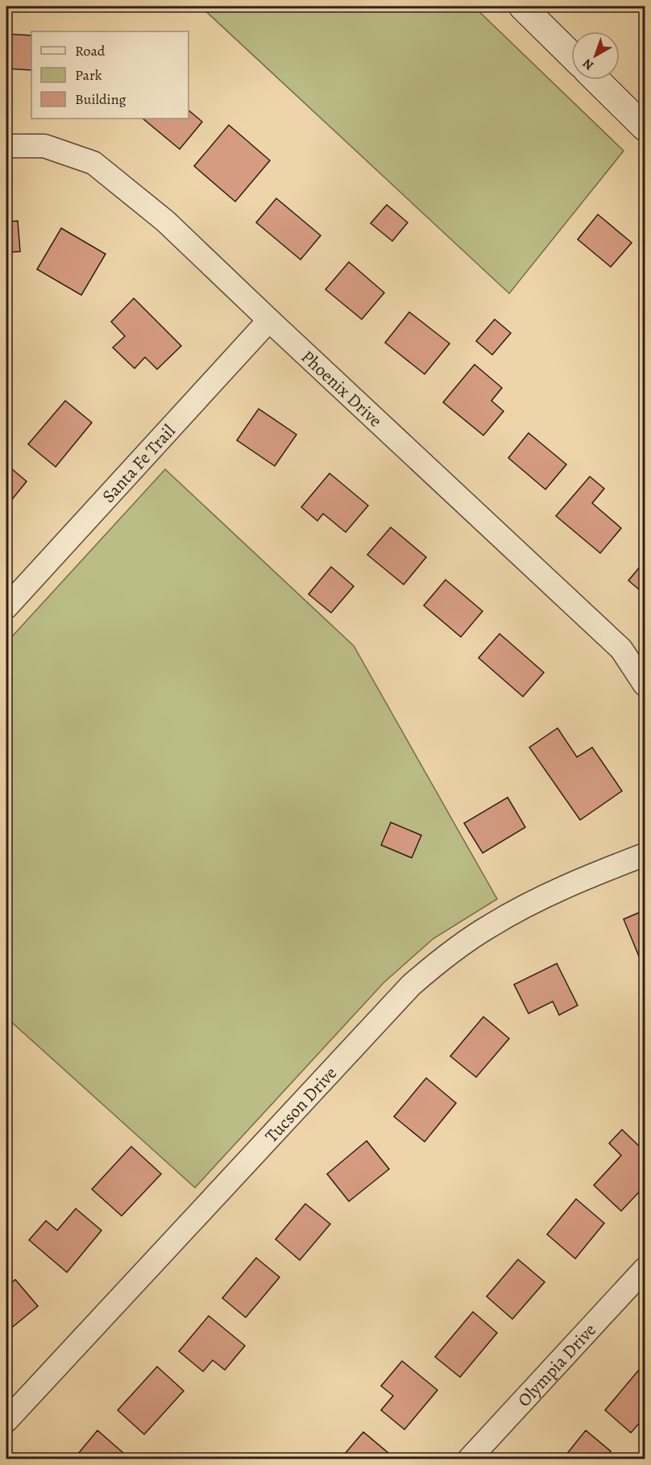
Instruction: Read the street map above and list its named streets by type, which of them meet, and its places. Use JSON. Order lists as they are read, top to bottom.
{
  "streets": {
    "street": [
      "Phoenix Drive",
      "Santa Fe Trail",
      "Tucson Drive",
      "Olympia Drive"
    ]
  },
  "crossings": [
    ["Phoenix Drive", "Santa Fe Trail"]
  ],
  "legend": ["Road", "Park", "Building"],
  "north": "bottom left"
}
